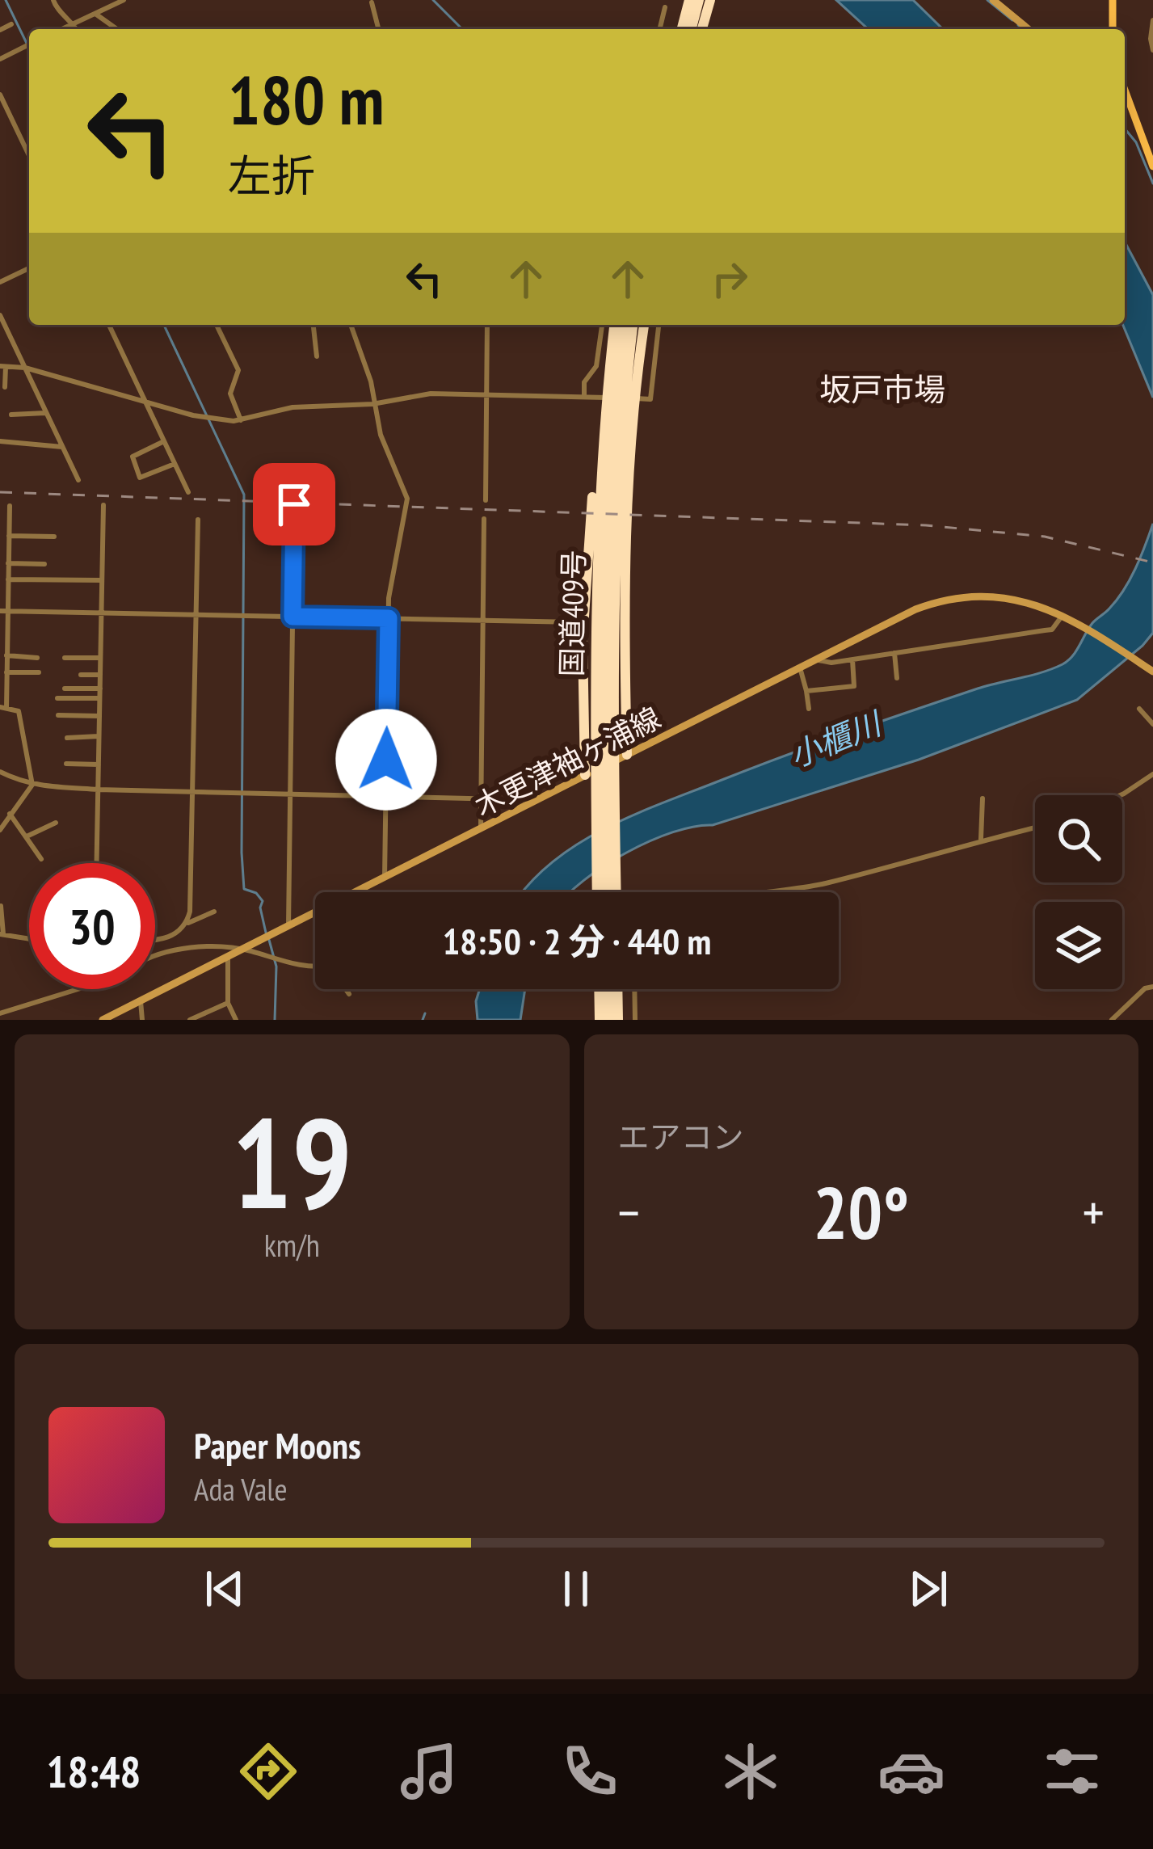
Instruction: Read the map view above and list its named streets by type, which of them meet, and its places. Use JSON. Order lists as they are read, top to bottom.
{
  "streets": {
    "highway": ["国道409号"],
    "main road": ["木更津袖ヶ浦線"]
  },
  "districts": ["坂戸市場"],
  "water": ["小櫃川"],
  "page": {
    "turn": ["180 m", "左折"],
    "limit": "30",
    "trip": "18:50 · 2 分 · 440 m",
    "tile": [
      ["19", "km/h"],
      "エアコン"
    ],
    "heat": ["−", "20°", "+"],
    "song": ["Paper Moons", "Ada Vale"],
    "tabs": "18:48"
  }
}
